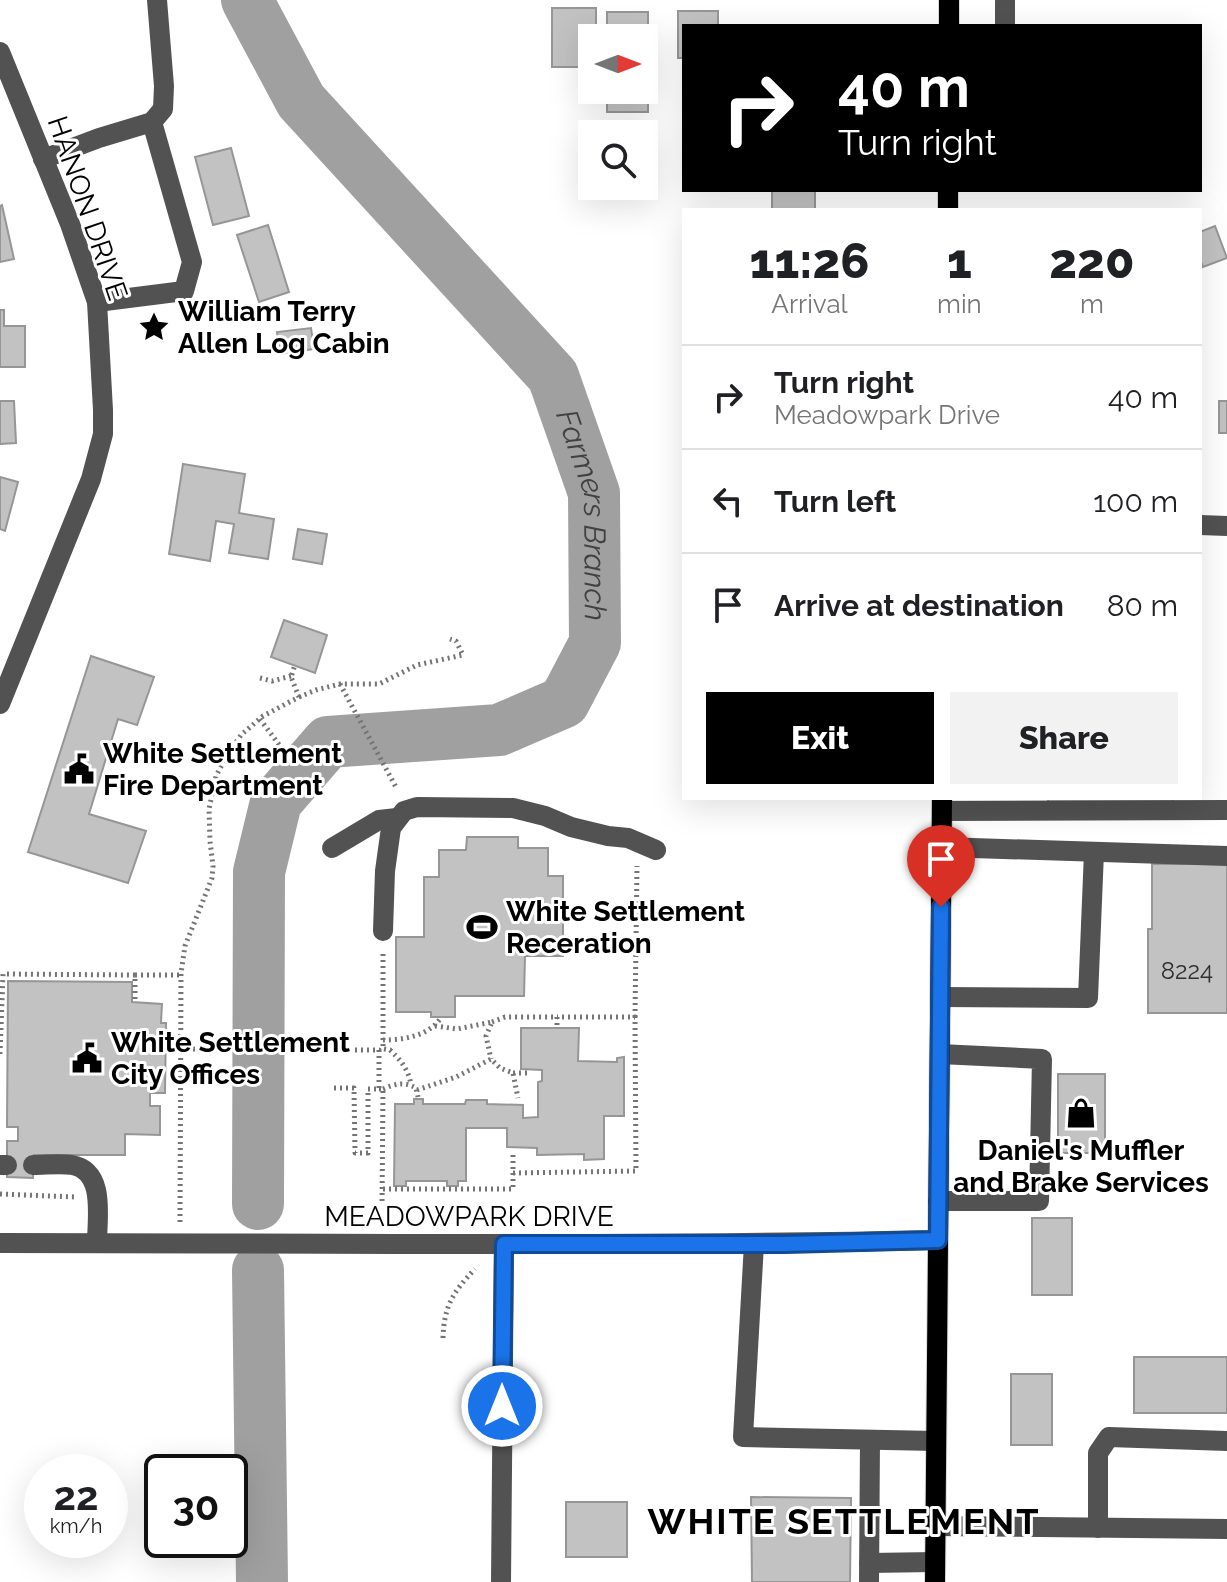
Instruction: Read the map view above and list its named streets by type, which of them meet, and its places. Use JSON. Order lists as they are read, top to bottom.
{
  "streets": {
    "street": ["HANON DRIVE", "MEADOWPARK DRIVE"]
  },
  "districts": ["WHITE SETTLEMENT"],
  "water": ["Farmers Branch"],
  "places": {
    "place": ["William Terry Allen Log Cabin"],
    "public building": ["White Settlement Fire Department", "White Settlement City Offices"],
    "sports": ["White Settlement Receration"],
    "shop": ["Daniel's Muffler and Brake Services"]
  },
  "house_numbers": ["8224"],
  "north": "right",
  "page": {
    "turn": ["40 m", "Turn right"],
    "eta": [
      "11:26",
      "Arrival",
      "1",
      "min",
      "220",
      "m"
    ],
    "list": [
      {
        "name": "Turn right",
        "note": "Meadowpark Drive",
        "value": "40 m"
      },
      {
        "name": "Turn left",
        "value": "100 m"
      },
      {
        "name": "Arrive at destination",
        "value": "80 m"
      }
    ],
    "buttons": ["Exit", "Share"],
    "speed": "22 km/h",
    "limit": "30"
  }
}
